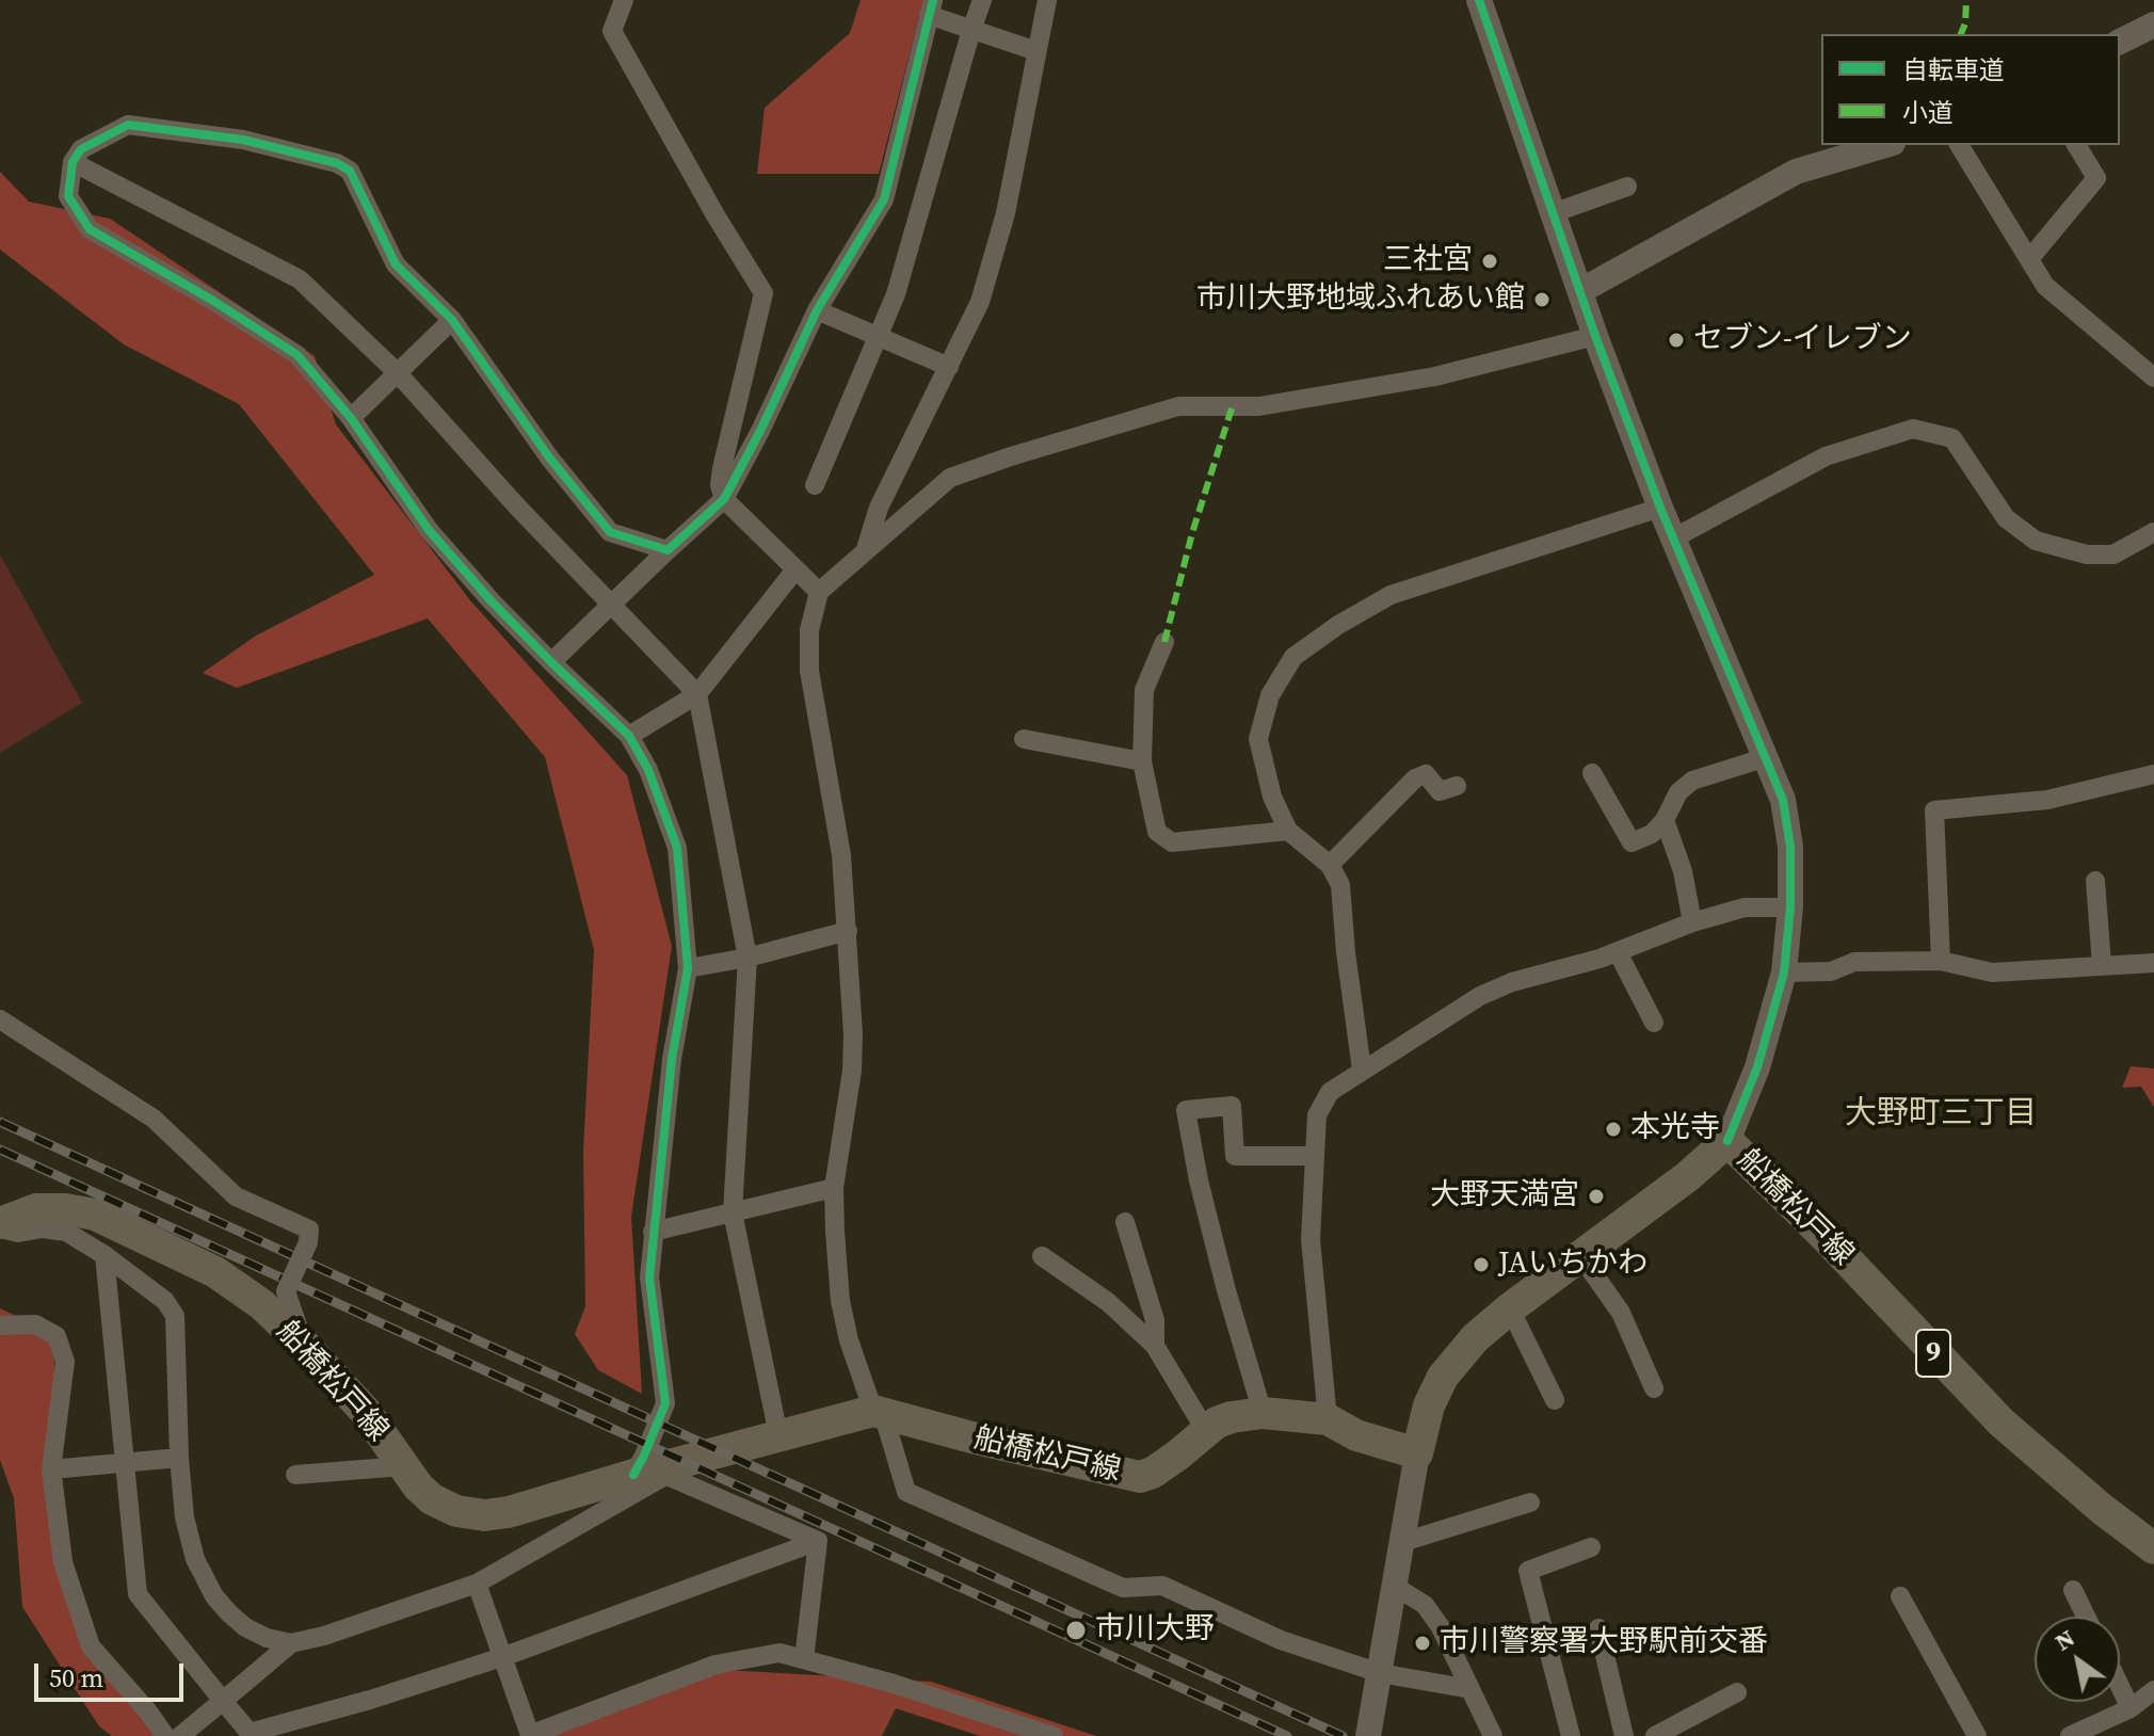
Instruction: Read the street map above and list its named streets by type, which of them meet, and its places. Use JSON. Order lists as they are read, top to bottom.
{
  "streets": {
    "main road": ["船橋松戸線", "9"]
  },
  "districts": ["大野町三丁目"],
  "places": [
    "三社宮",
    "市川大野地域ふれあい館",
    "セブン-イレブン",
    "本光寺",
    "大野天満宮",
    "JAいちかわ",
    "市川大野",
    "市川警察署大野駅前交番"
  ],
  "legend": ["自転車道", "小道"],
  "scale_bar": "50 m",
  "north": "top left"
}
